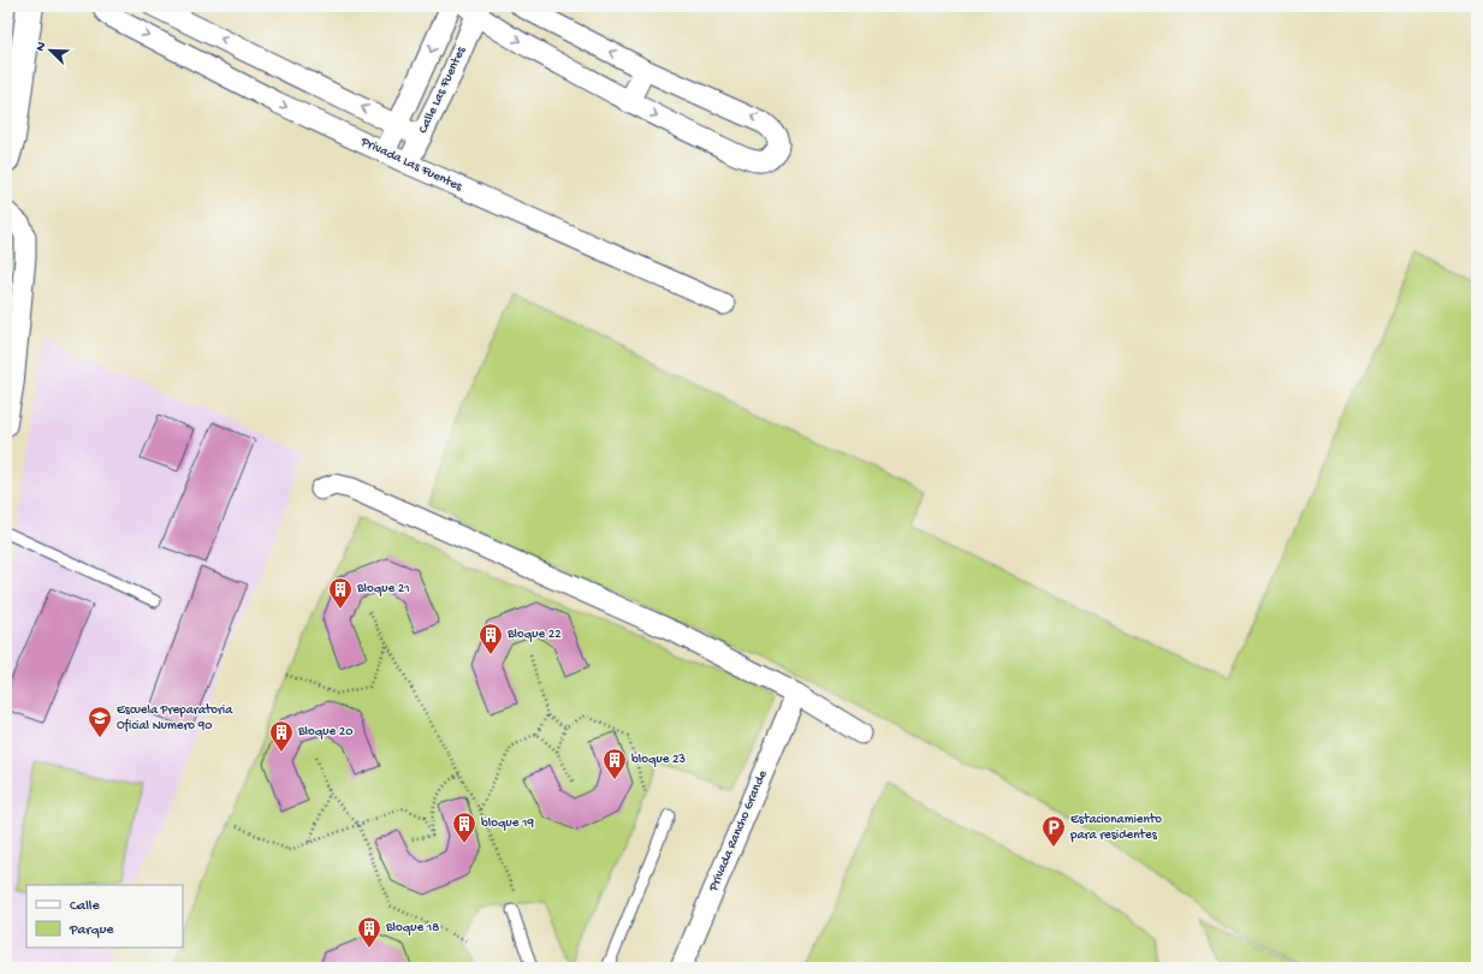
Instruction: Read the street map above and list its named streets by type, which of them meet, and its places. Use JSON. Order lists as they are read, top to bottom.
{
  "streets": {
    "street": ["Calle Las Fuentes", "Privada Las Fuentes", "Privada Rancho Grande"]
  },
  "crossings": [
    ["Calle Las Fuentes", "Privada Las Fuentes"]
  ],
  "places": {
    "building": [
      "Bloque 21",
      "Bloque 22",
      "Bloque 20",
      "bloque 23",
      "bloque 19",
      "Bloque 18"
    ],
    "school or university": ["Escuela Preparatoria Oficial Numero 90"],
    "parking": ["Estacionamiento para residentes"]
  },
  "legend": ["Calle", "Parque"],
  "north": "top left"
}
